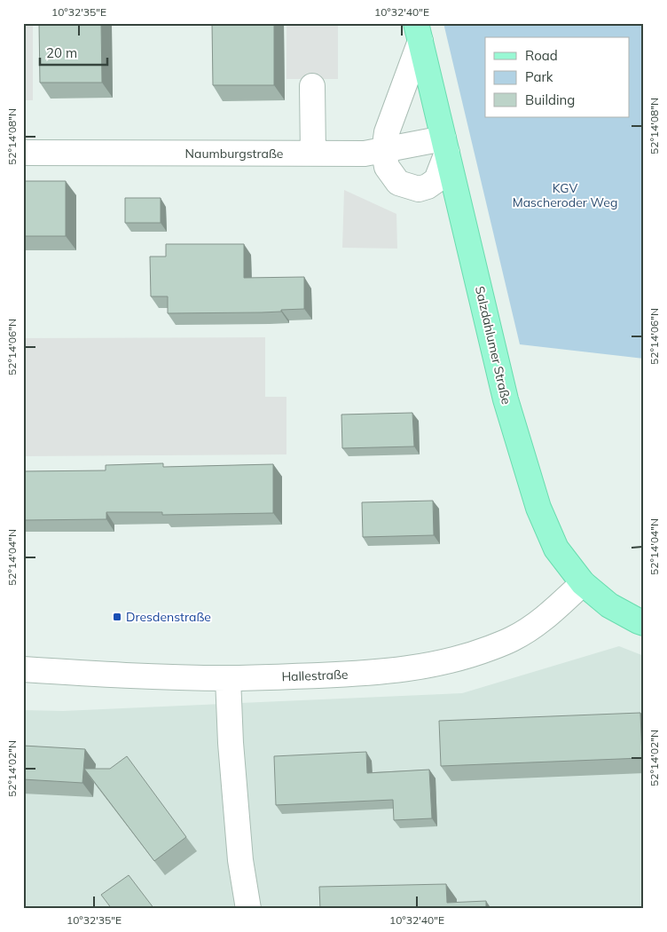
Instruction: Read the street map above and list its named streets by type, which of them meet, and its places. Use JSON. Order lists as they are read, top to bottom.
{
  "streets": {
    "main road": ["Salzdahlumer Straße"],
    "street": ["Naumburgstraße", "Hallestraße"]
  },
  "crossings": [
    ["Naumburgstraße", "Salzdahlumer Straße"],
    ["Salzdahlumer Straße", "Hallestraße"]
  ],
  "parks": ["KGV Mascheroder Weg"],
  "places": {
    "transit": ["Dresdenstraße"]
  },
  "legend": ["Road", "Park", "Building"],
  "scale_bar": "20 m",
  "coordinates": [
    "10°32'35\"E",
    "10°32'40\"E",
    "52°14'08\"N",
    "52°14'06\"N",
    "52°14'04\"N",
    "52°14'02\"N"
  ]
}
